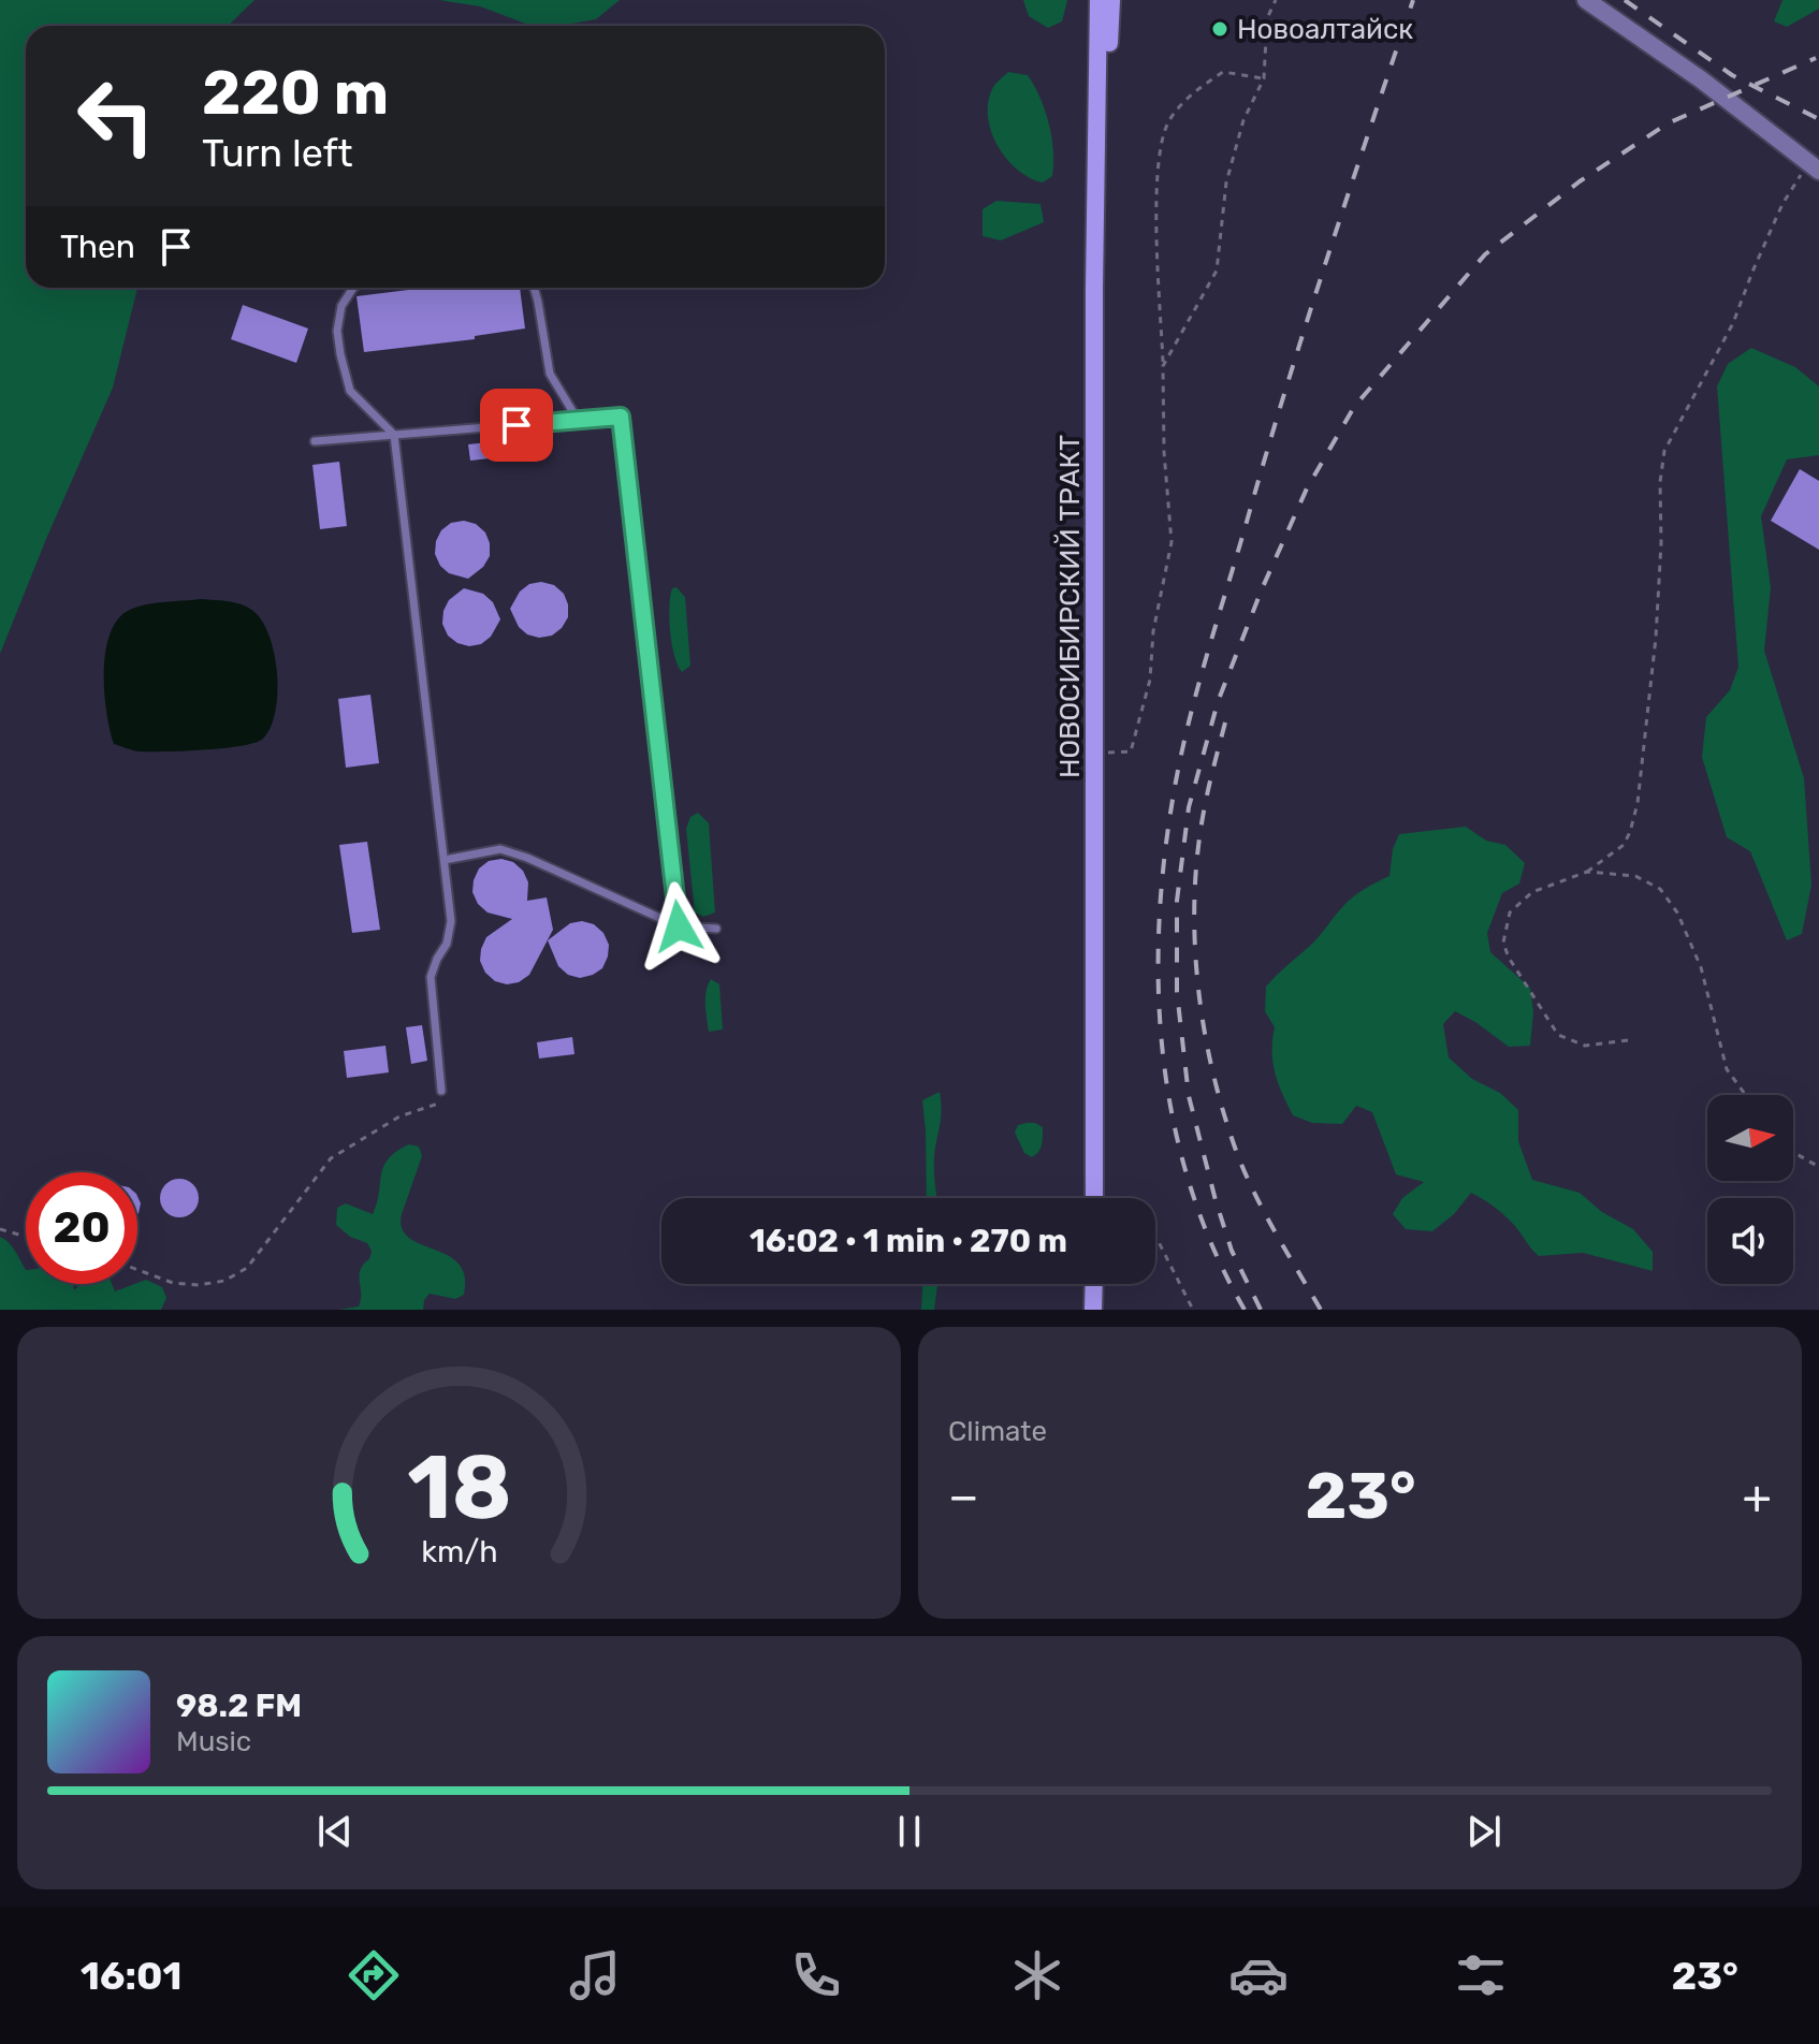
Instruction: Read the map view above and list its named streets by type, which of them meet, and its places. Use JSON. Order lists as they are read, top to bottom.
{
  "streets": {
    "main road": ["НОВОСИБИРСКИЙ ТРАКТ"]
  },
  "places": ["Новоалтайск"],
  "north": "right",
  "page": {
    "turn": ["220 m", "Turn left"],
    "then": "Then",
    "limit": "20",
    "trip": "16:02 · 1 min · 270 m",
    "tile": "Climate",
    "heat": ["−", "23°", "+"],
    "song": ["98.2 FM", "Music"],
    "tabs": ["16:01", "23°"],
    "gauge": ["18", "km/h"]
  }
}
